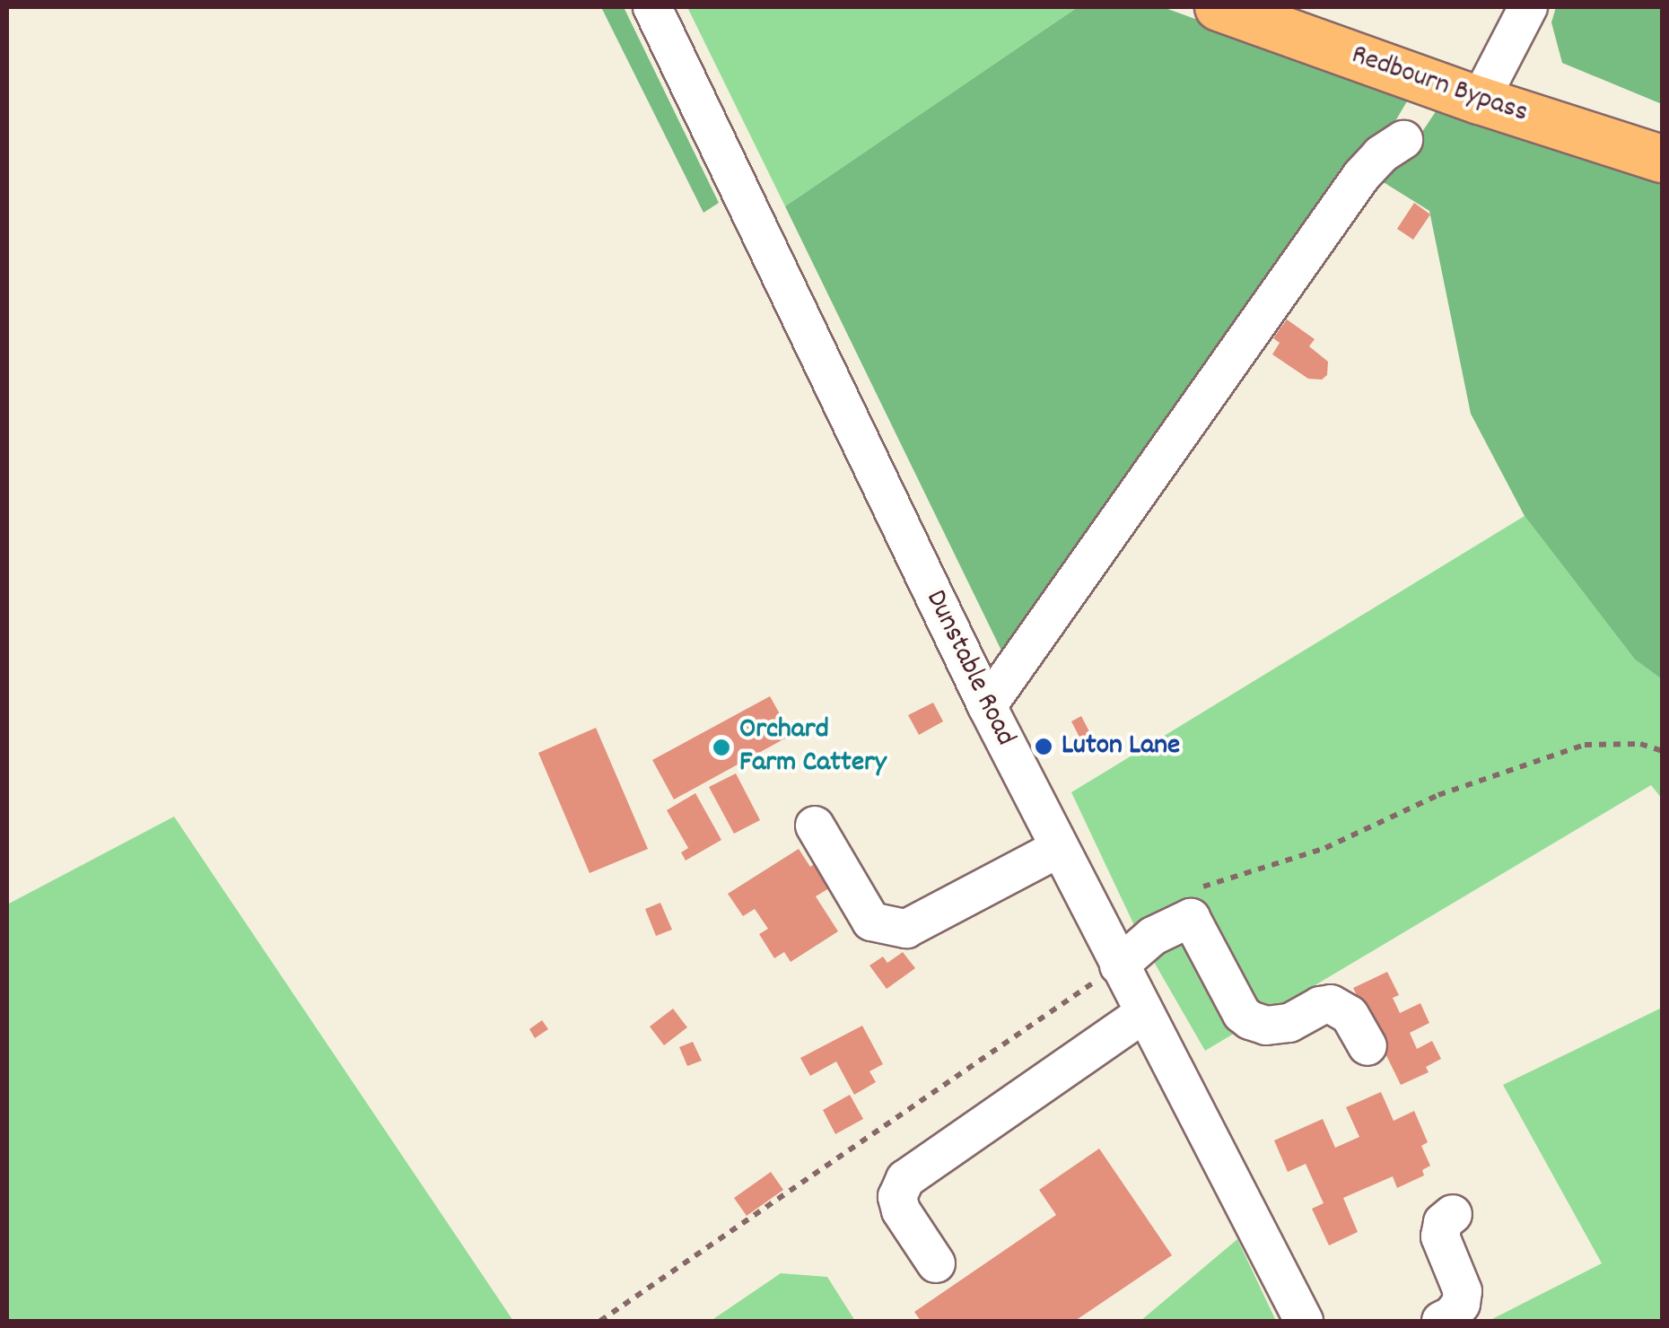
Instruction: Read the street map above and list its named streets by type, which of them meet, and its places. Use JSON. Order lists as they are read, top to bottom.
{
  "streets": {
    "main road": ["Redbourn Bypass"],
    "street": ["Dunstable Road"]
  },
  "places": ["Luton Lane", "Orchard Farm Cattery"]
}
